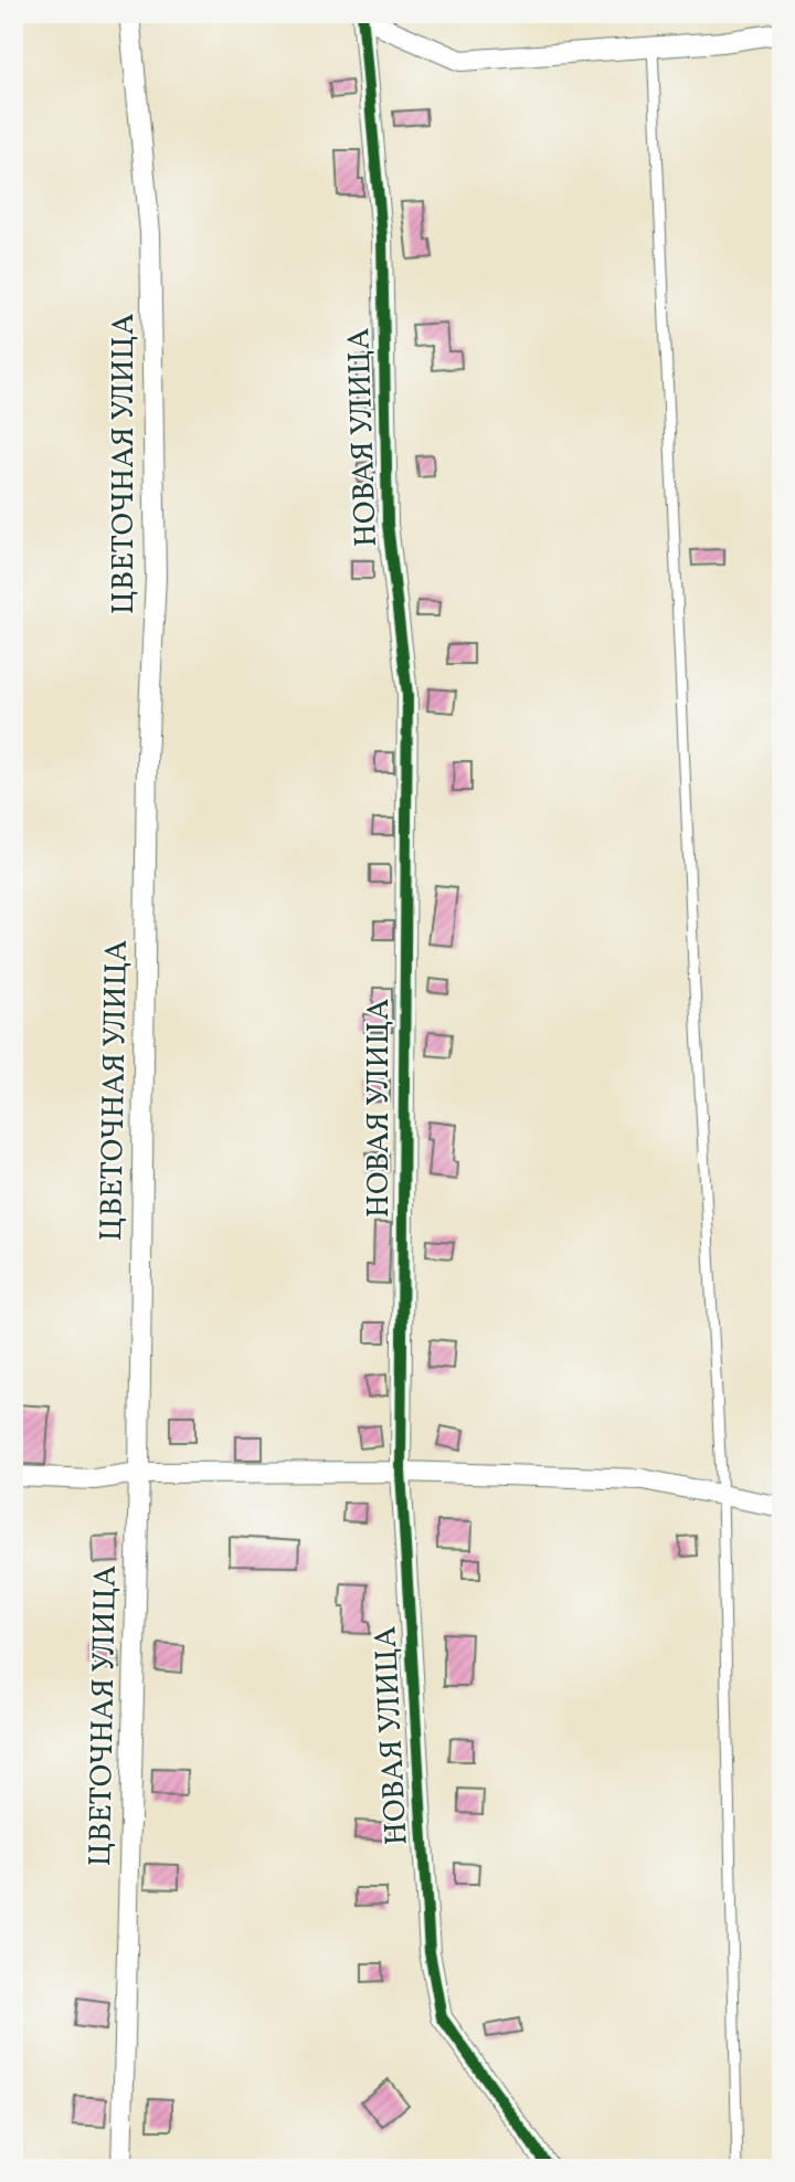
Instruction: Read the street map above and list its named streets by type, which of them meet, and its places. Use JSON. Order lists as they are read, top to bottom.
{
  "streets": {
    "street": ["НОВАЯ УЛИЦА", "ЦВЕТОЧНАЯ УЛИЦА"]
  }
}
